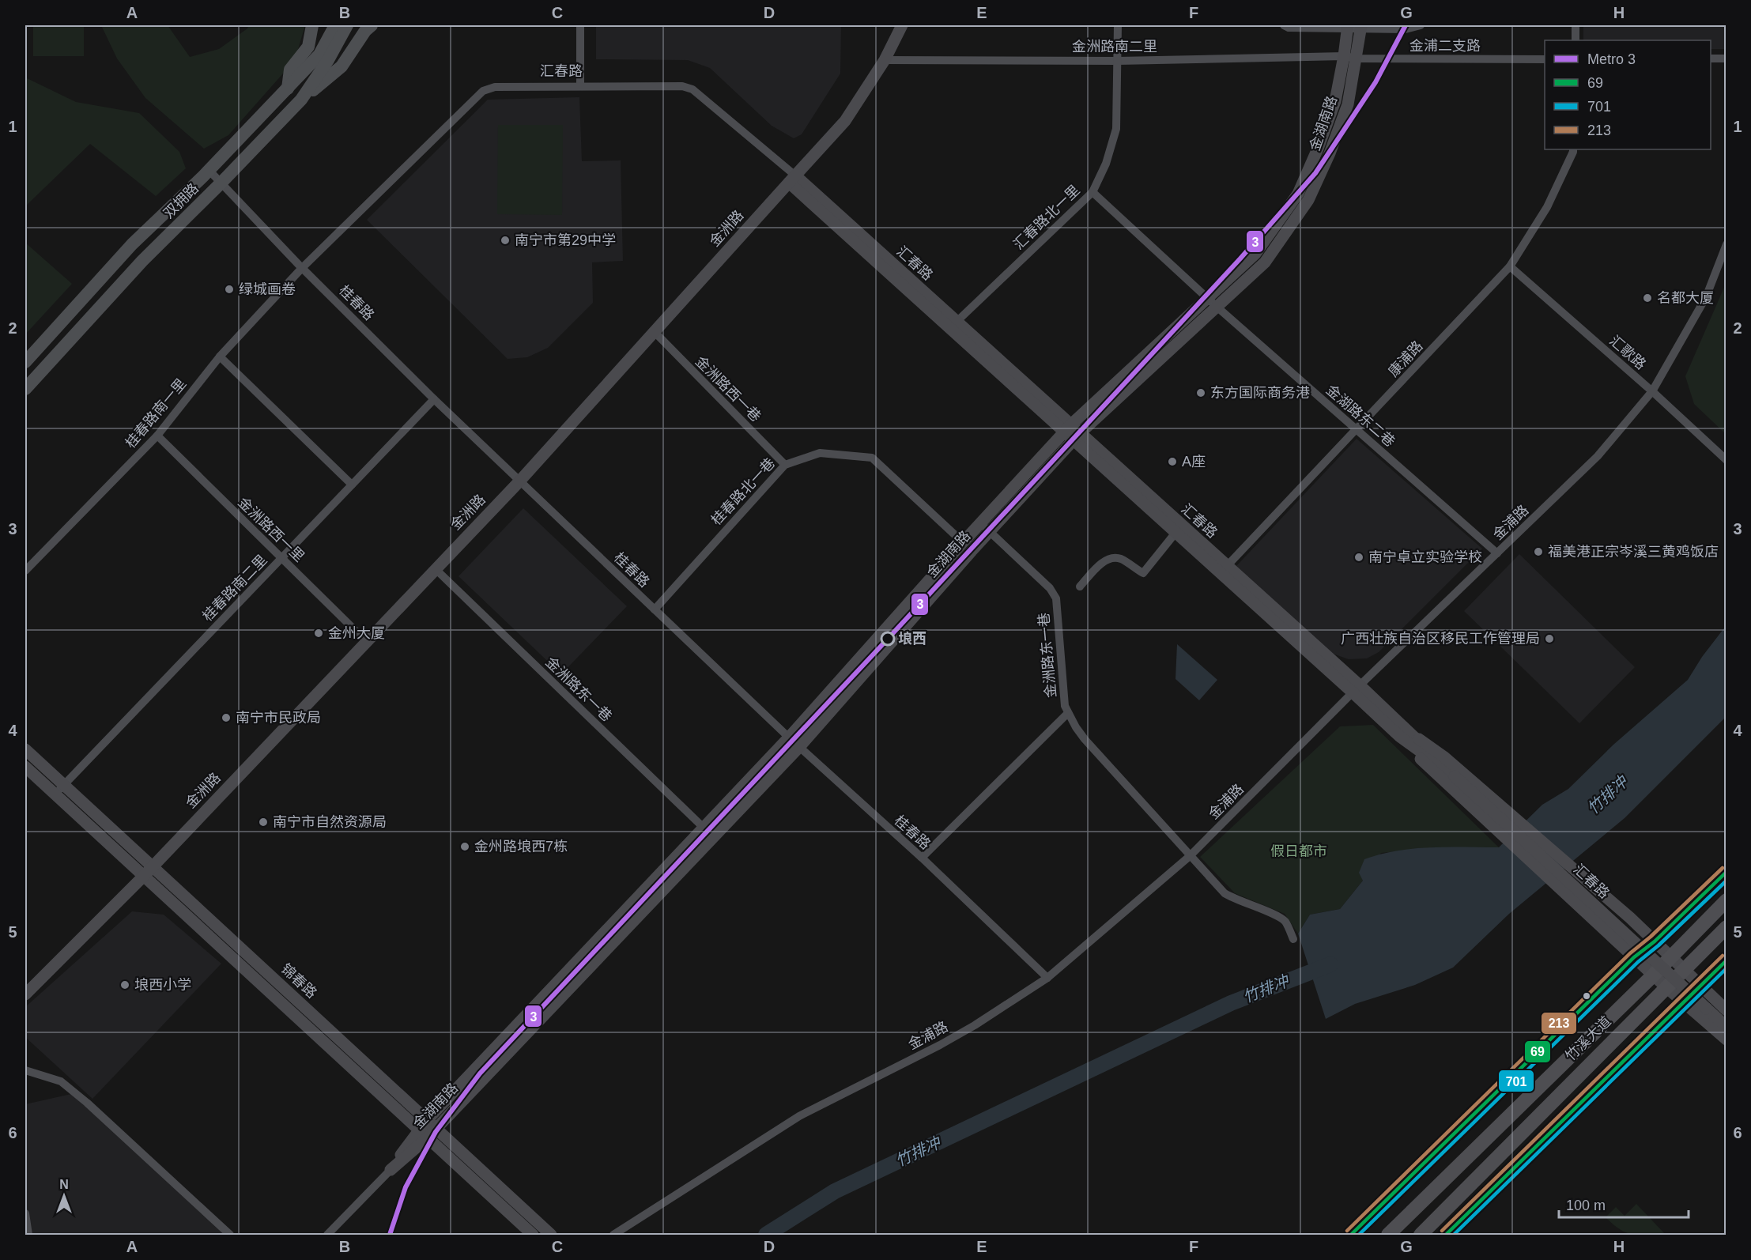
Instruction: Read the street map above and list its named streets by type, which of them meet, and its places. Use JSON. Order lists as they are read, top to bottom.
{
  "streets": {
    "highway": ["竹溪大道"],
    "main road": [
      "汇春路",
      "金湖南路",
      "双拥路",
      "金洲路",
      "锦春路"
    ],
    "street": [
      "金浦二支路",
      "金洲路南二里",
      "汇春路北一里",
      "桂春路",
      "汇歌路",
      "康浦路",
      "金洲路西一巷",
      "桂春路南一里",
      "金湖路东二巷",
      "桂春路北一巷",
      "金浦路",
      "金洲路西一里",
      "桂春路南二里",
      "金洲路东一巷"
    ]
  },
  "crossings": [
    ["金浦二支路", "金洲路南二里"],
    ["金浦二支路", "金湖南路"],
    ["金洲路南二里", "金湖南路"],
    ["金洲路南二里", "汇春路北一里"],
    ["金洲路南二里", "金洲路"],
    ["汇春路", "金湖南路"],
    ["汇春路", "汇春路北一里"],
    ["汇春路", "金洲路"],
    ["汇春路", "桂春路"],
    ["汇春路", "康浦路"],
    ["汇春路", "桂春路南一里"],
    ["汇春路", "金浦路"],
    ["金湖南路", "桂春路"],
    ["金湖南路", "金湖路东二巷"],
    ["金湖南路", "桂春路北一巷"],
    ["金湖南路", "金洲路东一巷"],
    ["金湖南路", "锦春路"],
    ["双拥路", "桂春路"],
    ["汇春路北一里", "金湖路东二巷"],
    ["金洲路", "桂春路"],
    ["金洲路", "金洲路西一巷"],
    ["金洲路", "金洲路西一里"],
    ["金洲路", "金洲路东一巷"],
    ["金洲路", "锦春路"],
    ["桂春路", "桂春路南一里"],
    ["桂春路", "桂春路北一巷"],
    ["桂春路", "金浦路"],
    ["桂春路", "桂春路南二里"],
    ["汇歌路", "康浦路"],
    ["汇歌路", "金浦路"],
    ["康浦路", "金湖路东二巷"],
    ["金洲路西一巷", "桂春路北一巷"],
    ["桂春路南一里", "金洲路西一里"],
    ["金湖路东二巷", "金浦路"],
    ["金浦路", "金洲路东一巷"],
    ["金洲路西一里", "桂春路南二里"],
    ["桂春路南二里", "锦春路"]
  ],
  "water": ["竹排冲"],
  "parks": ["假日都市"],
  "places": [
    "南宁市第29中学",
    "绿城画卷",
    "名都大厦",
    "东方国际商务港",
    "A座",
    "福美港正宗岑溪三黄鸡饭店",
    "南宁卓立实验学校",
    "金州大厦",
    "埌西",
    "广西壮族自治区移民工作管理局",
    "南宁市民政局",
    "南宁市自然资源局",
    "金州路埌西7栋",
    "埌西小学"
  ],
  "lines": [
    "metro line 3",
    "transit line 213",
    "transit line 69",
    "transit line 701"
  ],
  "legend": [
    "Metro 3",
    "69",
    "701",
    "213"
  ],
  "scale_bar": "100 m",
  "north": "top",
  "grid": {
    "columns": [
      "A",
      "B",
      "C",
      "D",
      "E",
      "F",
      "G",
      "H"
    ],
    "rows": [
      "1",
      "2",
      "3",
      "4",
      "5",
      "6"
    ]
  }
}
